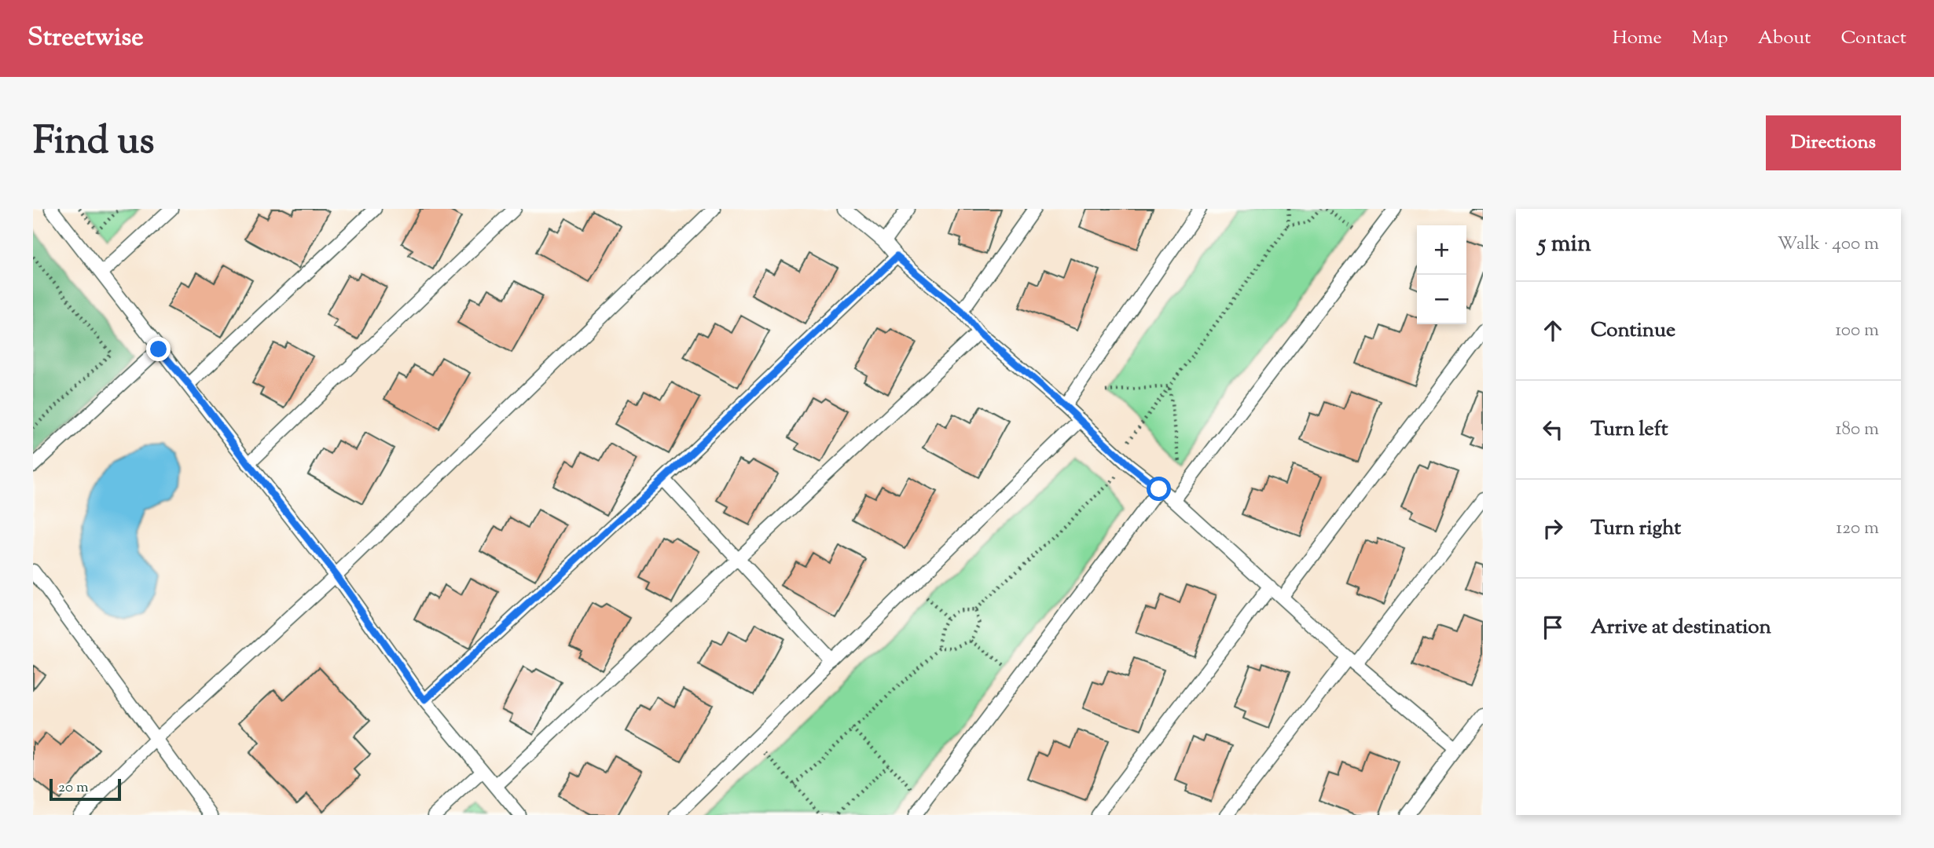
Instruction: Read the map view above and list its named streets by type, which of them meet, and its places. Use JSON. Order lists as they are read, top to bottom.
{
  "scale_bar": "20 m",
  "page": {
    "header": "Streetwise",
    "nav": [
      "Home",
      "Map",
      "About",
      "Contact"
    ],
    "title": "Find us",
    "buttons": "Directions",
    "heading": ["5 min", "Walk · 400 m"],
    "map_buttons": ["+", "−"],
    "list": [
      ["Continue", "100 m"],
      ["Turn left", "180 m"],
      ["Turn right", "120 m"],
      "Arrive at destination"
    ],
    "scale": "20 m"
  }
}
